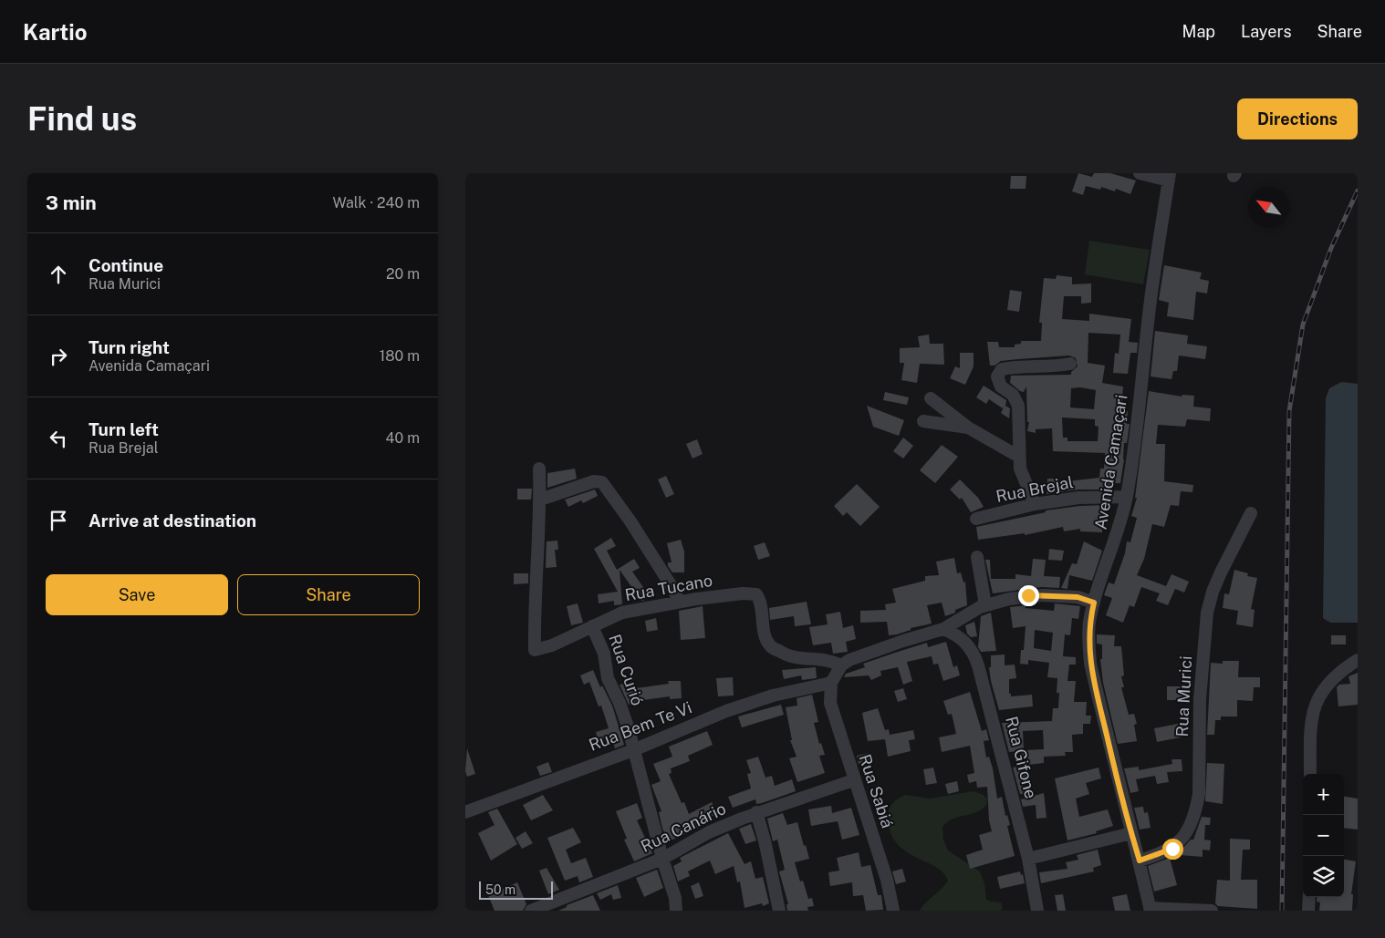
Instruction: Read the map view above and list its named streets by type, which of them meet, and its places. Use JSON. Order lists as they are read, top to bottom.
{
  "streets": {
    "street": [
      "Avenida Camaçari",
      "Rua Brejal",
      "Rua Tucano",
      "Rua Curió",
      "Rua Murici",
      "Rua Bem Te Vi",
      "Rua Gifone",
      "Rua Sabiá",
      "Rua Canário"
    ]
  },
  "crossings": [
    ["Avenida Camaçari", "Rua Brejal"],
    ["Avenida Camaçari", "Rua Murici"],
    ["Rua Tucano", "Rua Curió"],
    ["Rua Curió", "Rua Bem Te Vi"],
    ["Rua Curió", "Rua Canário"],
    ["Rua Bem Te Vi", "Rua Sabiá"],
    ["Rua Sabiá", "Rua Canário"]
  ],
  "scale_bar": "50 m",
  "north": "top left",
  "page": {
    "header": "Kartio",
    "nav": ["Map", "Layers", "Share"],
    "buttons": [
      "Directions",
      ["Save", "Share"]
    ],
    "title": "Find us",
    "heading": ["3 min", "Walk · 240 m"],
    "list": [
      ["Continue", "Rua Murici", "20 m"],
      ["Turn right", "Avenida Camaçari", "180 m"],
      ["Turn left", "Rua Brejal", "40 m"],
      "Arrive at destination"
    ],
    "map_buttons": ["+", "−"],
    "scale": "50 m"
  }
}
